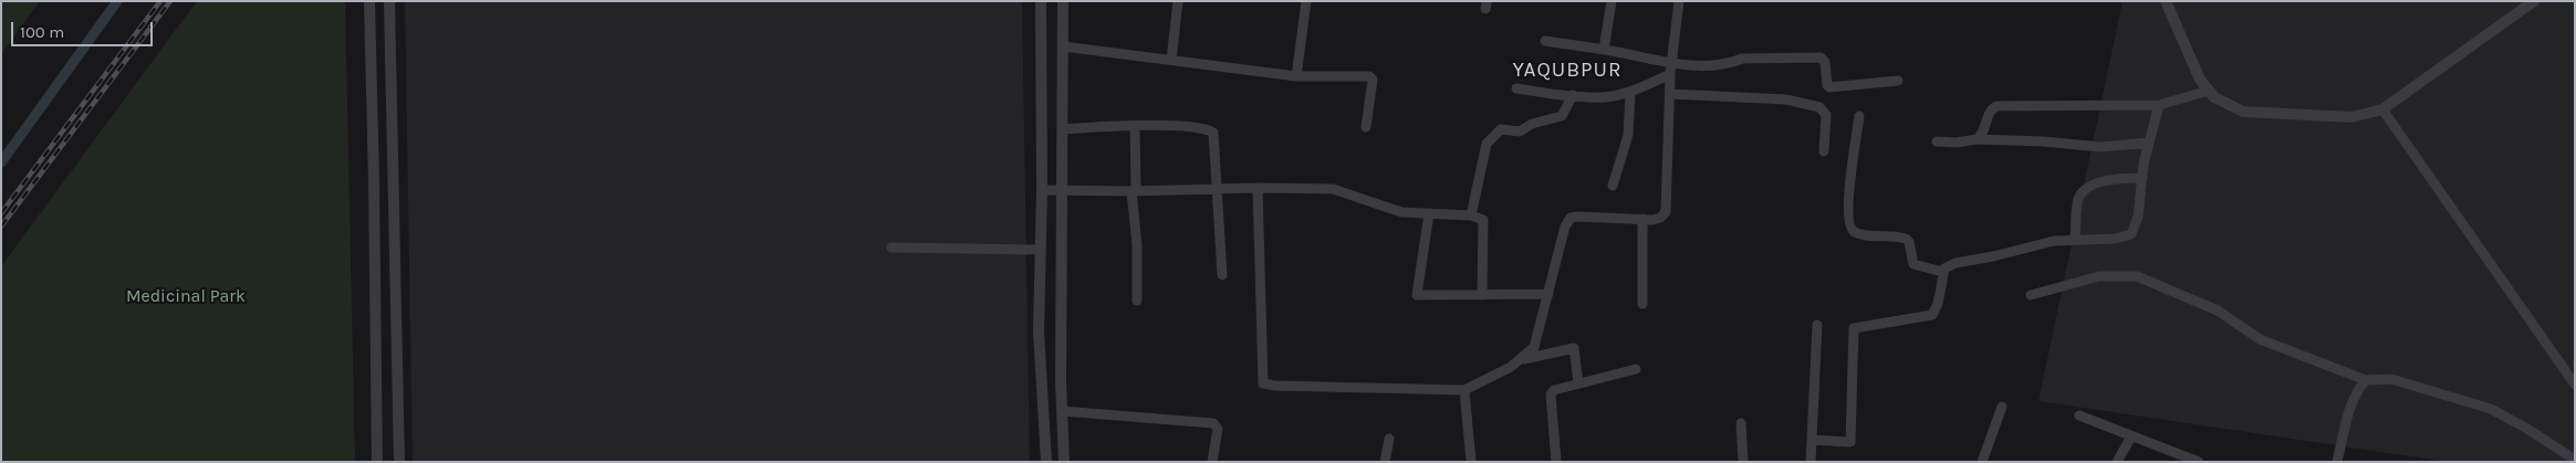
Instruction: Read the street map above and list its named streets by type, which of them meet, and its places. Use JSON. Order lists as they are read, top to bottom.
{
  "districts": ["YAQUBPUR"],
  "parks": ["Medicinal Park"],
  "scale_bar": "100 m"
}
